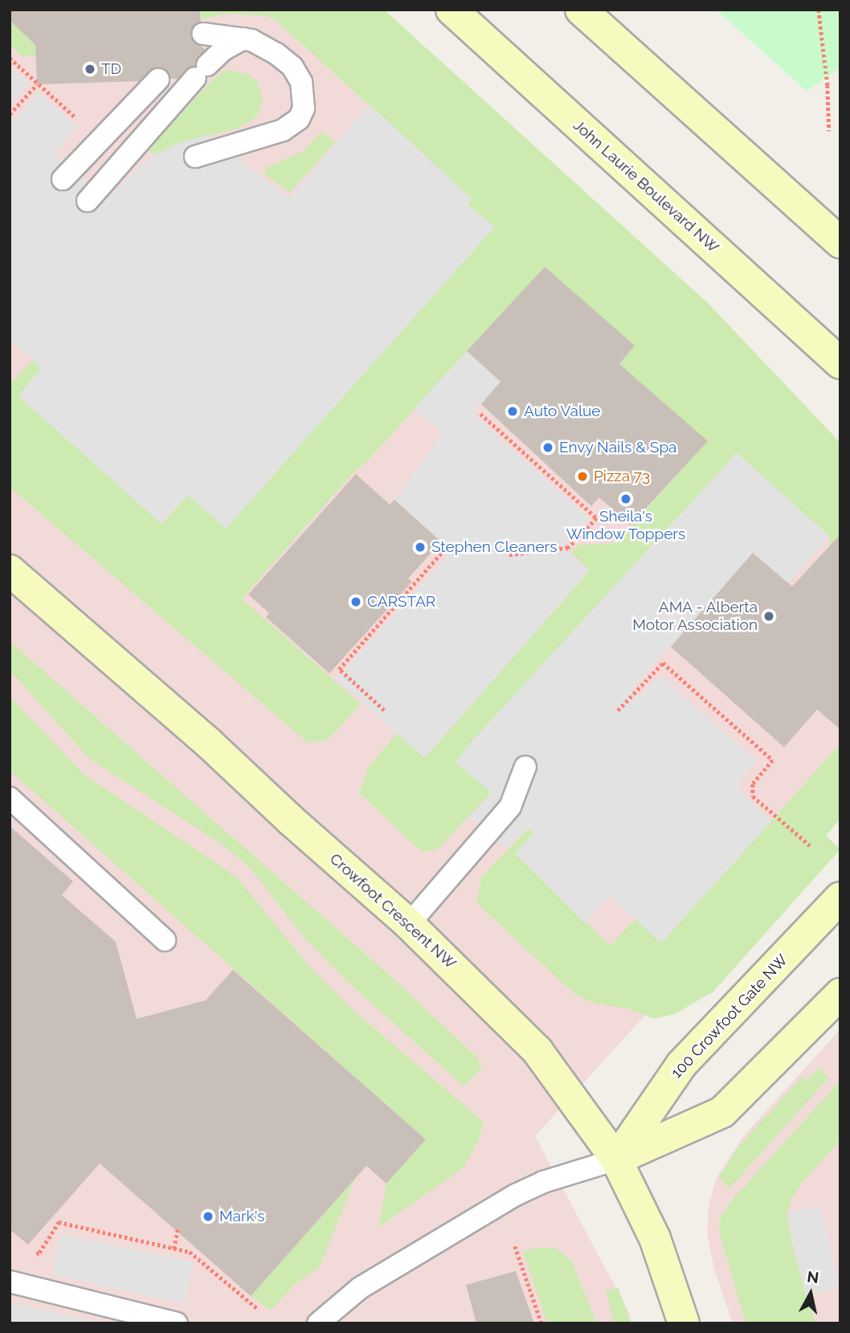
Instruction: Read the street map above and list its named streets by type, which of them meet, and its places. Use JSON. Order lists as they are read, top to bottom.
{
  "streets": {
    "street": ["John Laurie Boulevard NW", "Crowfoot Crescent NW", "100 Crowfoot Gate NW"]
  },
  "crossings": [
    ["Crowfoot Crescent NW", "100 Crowfoot Gate NW"]
  ],
  "places": [
    "TD",
    "Auto Value",
    "Envy Nails & Spa",
    "Pizza 73",
    "Sheila's Window Toppers",
    "Stephen Cleaners",
    "CARSTAR",
    "AMA - Alberta Motor Association",
    "Mark's"
  ],
  "north": "top"
}
